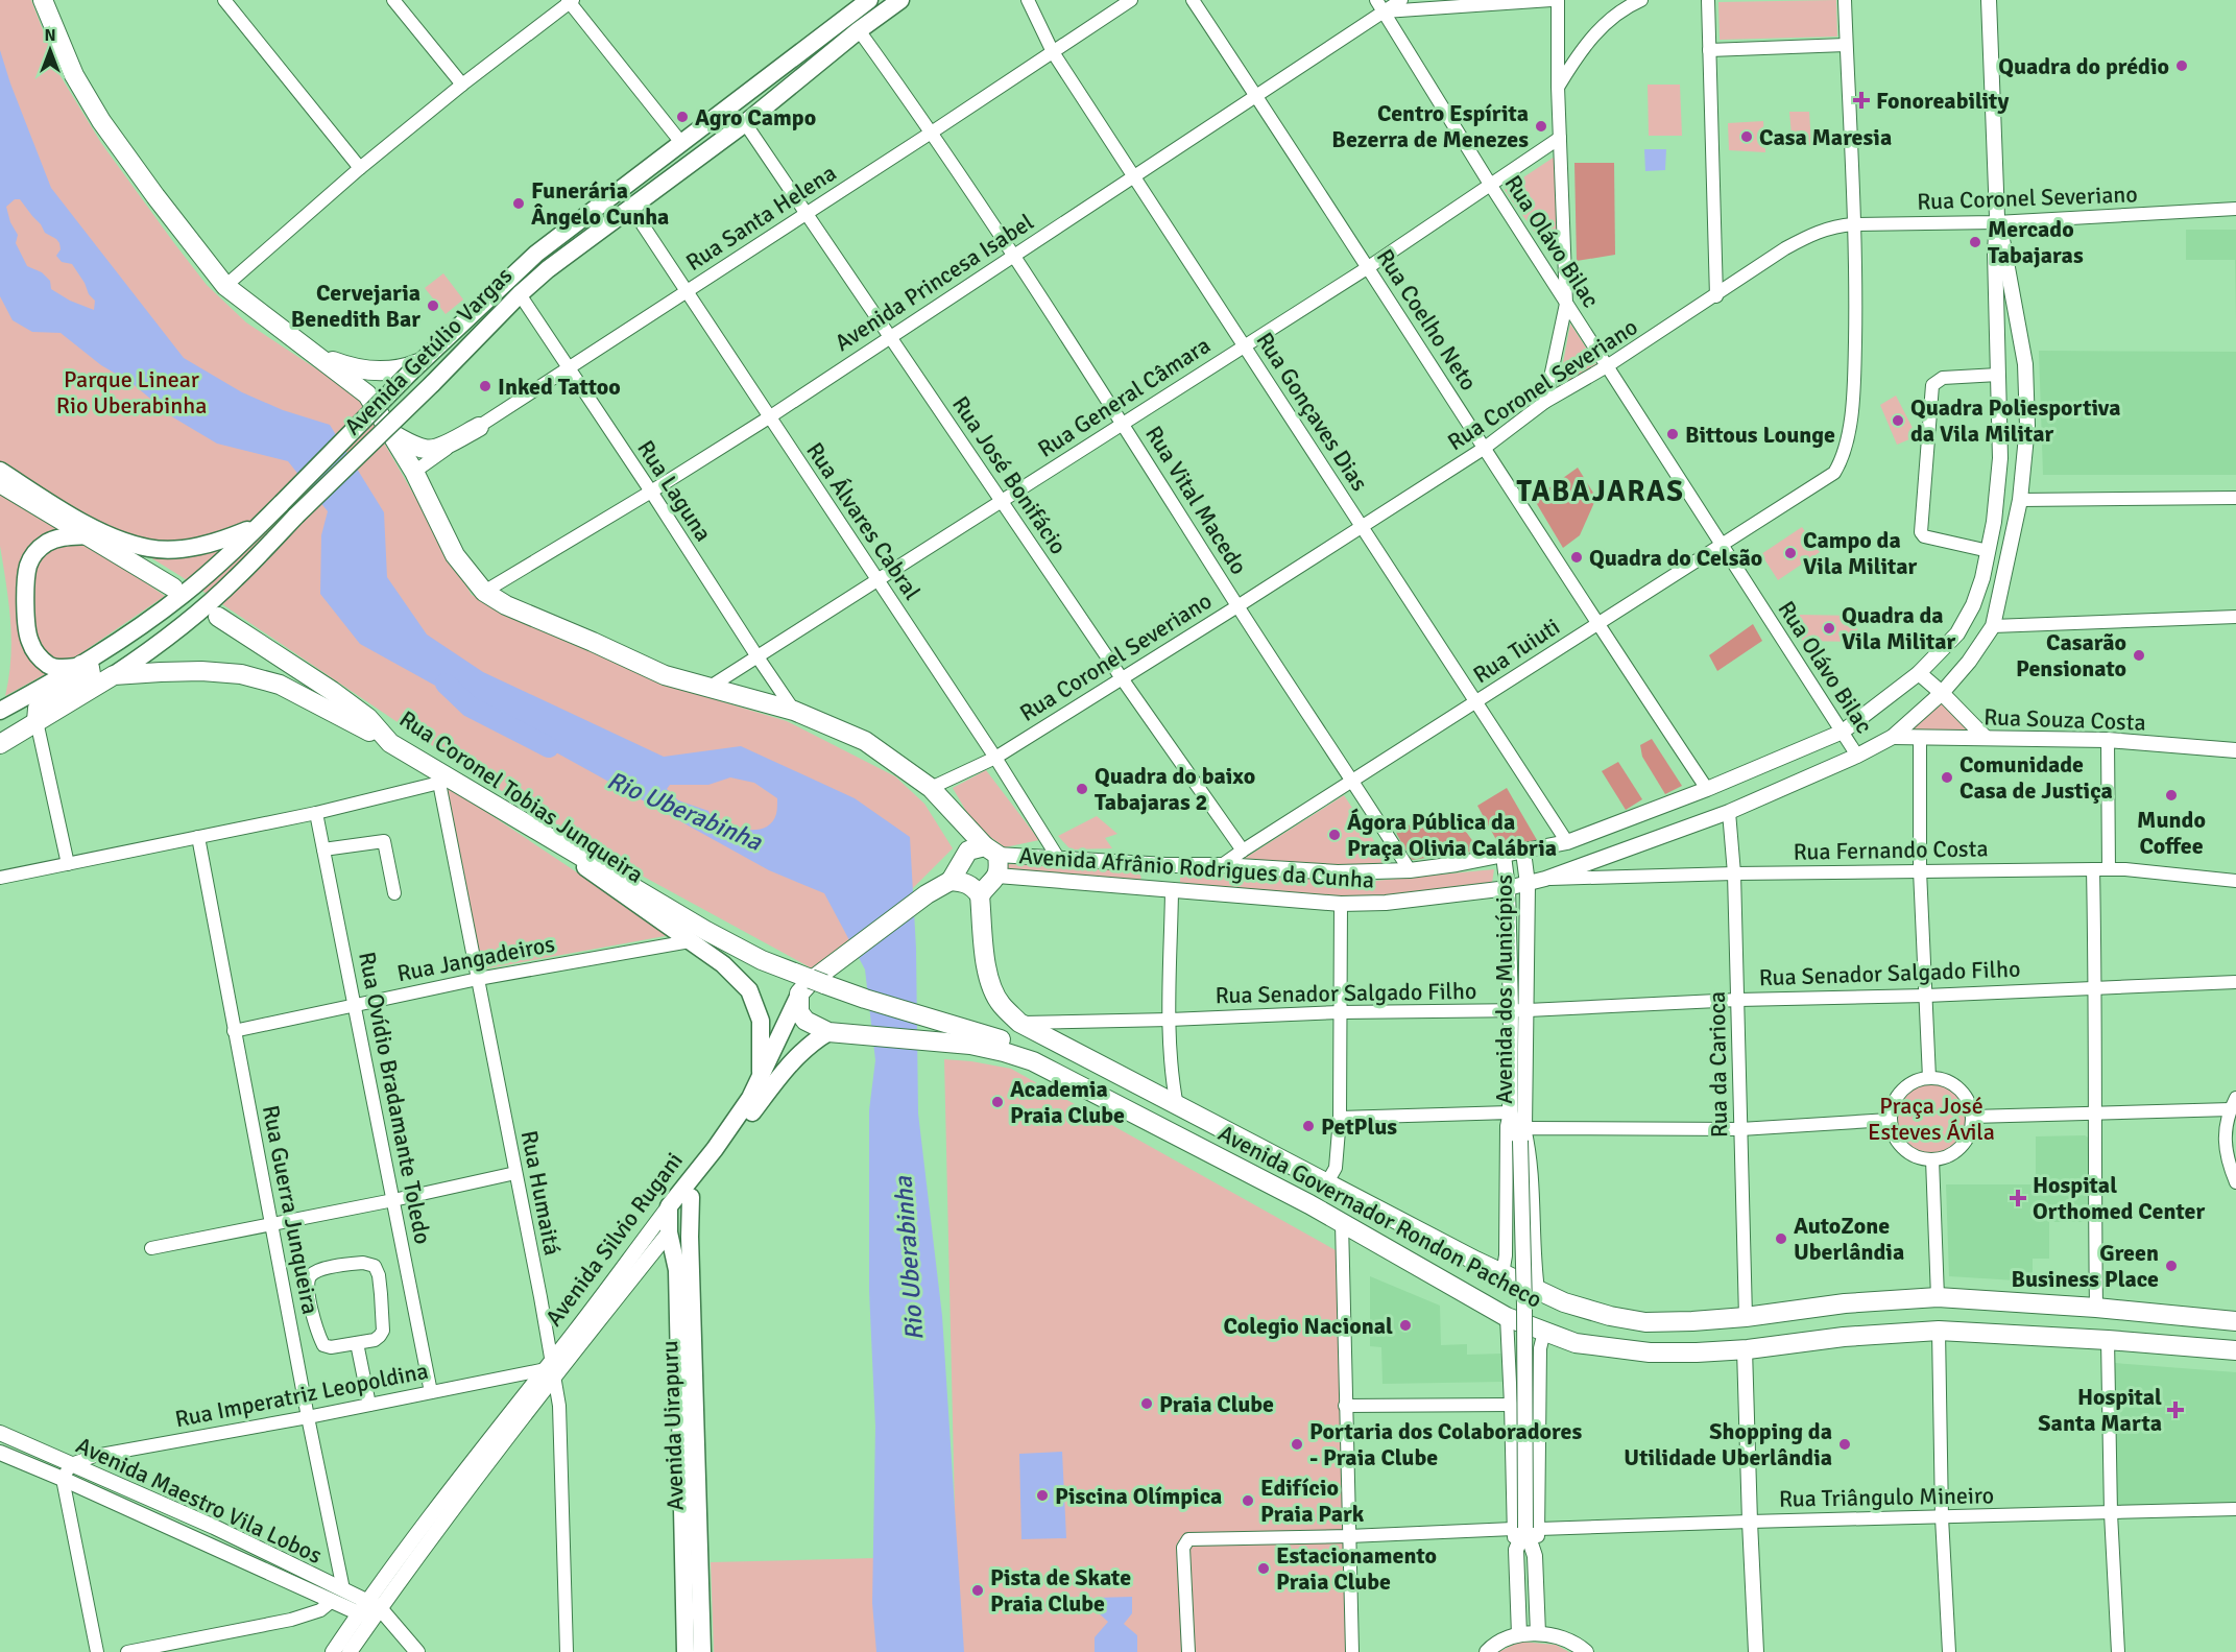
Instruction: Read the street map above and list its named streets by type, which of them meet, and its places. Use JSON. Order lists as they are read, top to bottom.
{
  "streets": {
    "main road": [
      "Avenida Getúlio Vargas",
      "Rua Coronel Tobias Junqueira",
      "Avenida Governador Rondon Pacheco",
      "Avenida Silvio Rugani",
      "Avenida Uirapuru"
    ],
    "street": [
      "Rua Coronel Severiano",
      "Rua Santa Helena",
      "Rua Olávo Bilac",
      "Avenida Princesa Isabel",
      "Rua Coelho Neto",
      "Rua General Câmara",
      "Rua Gonçaves Dias",
      "Rua José Bonifácio",
      "Rua Laguna",
      "Rua Vital Macedo",
      "Rua Álvares Cabral",
      "Rua Tuiuti",
      "Rua Souza Costa",
      "Rua Fernando Costa",
      "Avenida Afrânio Rodrigues da Cunha",
      "Rua Jangadeiros",
      "Rua Senador Salgado Filho",
      "Avenida dos Municípios",
      "Rua da Carioca",
      "Rua Ovídio Bradamante Toledo",
      "Rua Humaitá",
      "Rua Guerra Junqueira",
      "Rua Imperatriz Leopoldina",
      "Rua Triângulo Mineiro",
      "Avenida Maestro Vila Lobos"
    ]
  },
  "crossings": [
    ["Rua Coronel Severiano", "Rua Olávo Bilac"],
    ["Rua Coronel Severiano", "Rua Coelho Neto"],
    ["Rua Coronel Severiano", "Rua Gonçaves Dias"],
    ["Rua Coronel Severiano", "Rua José Bonifácio"],
    ["Rua Coronel Severiano", "Rua Vital Macedo"],
    ["Rua Coronel Severiano", "Rua Álvares Cabral"],
    ["Rua Coronel Severiano", "Rua Tuiuti"],
    ["Rua Coronel Severiano", "Avenida Afrânio Rodrigues da Cunha"],
    ["Rua Santa Helena", "Rua Gonçaves Dias"],
    ["Rua Santa Helena", "Rua José Bonifácio"],
    ["Rua Santa Helena", "Rua Laguna"],
    ["Rua Santa Helena", "Rua Vital Macedo"],
    ["Rua Santa Helena", "Rua Álvares Cabral"],
    ["Rua Olávo Bilac", "Avenida Princesa Isabel"],
    ["Rua Olávo Bilac", "Rua General Câmara"],
    ["Rua Olávo Bilac", "Rua Tuiuti"],
    ["Rua Olávo Bilac", "Avenida Afrânio Rodrigues da Cunha"],
    ["Avenida Princesa Isabel", "Rua Coelho Neto"],
    ["Avenida Princesa Isabel", "Rua Gonçaves Dias"],
    ["Avenida Princesa Isabel", "Rua José Bonifácio"],
    ["Avenida Princesa Isabel", "Rua Laguna"],
    ["Avenida Princesa Isabel", "Rua Vital Macedo"],
    ["Avenida Princesa Isabel", "Rua Álvares Cabral"],
    ["Rua Coelho Neto", "Rua General Câmara"],
    ["Rua Coelho Neto", "Rua Tuiuti"],
    ["Rua Coelho Neto", "Avenida Afrânio Rodrigues da Cunha"],
    ["Avenida Getúlio Vargas", "Rua José Bonifácio"],
    ["Avenida Getúlio Vargas", "Rua Laguna"],
    ["Avenida Getúlio Vargas", "Rua Vital Macedo"],
    ["Avenida Getúlio Vargas", "Rua Álvares Cabral"],
    ["Rua General Câmara", "Rua Gonçaves Dias"],
    ["Rua General Câmara", "Rua José Bonifácio"],
    ["Rua General Câmara", "Rua Laguna"],
    ["Rua General Câmara", "Rua Vital Macedo"],
    ["Rua General Câmara", "Rua Álvares Cabral"],
    ["Rua Gonçaves Dias", "Rua Tuiuti"],
    ["Rua Gonçaves Dias", "Avenida Afrânio Rodrigues da Cunha"],
    ["Rua José Bonifácio", "Rua Tuiuti"],
    ["Rua Vital Macedo", "Rua Tuiuti"],
    ["Rua Vital Macedo", "Avenida Afrânio Rodrigues da Cunha"],
    ["Rua Álvares Cabral", "Avenida Afrânio Rodrigues da Cunha"],
    ["Rua Tuiuti", "Avenida Afrânio Rodrigues da Cunha"],
    ["Rua Souza Costa", "Avenida Afrânio Rodrigues da Cunha"],
    ["Rua Coronel Tobias Junqueira", "Rua Jangadeiros"],
    ["Rua Coronel Tobias Junqueira", "Rua Humaitá"],
    ["Rua Coronel Tobias Junqueira", "Avenida Silvio Rugani"],
    ["Rua Fernando Costa", "Avenida Afrânio Rodrigues da Cunha"],
    ["Rua Fernando Costa", "Rua da Carioca"],
    ["Avenida Afrânio Rodrigues da Cunha", "Avenida dos Municípios"],
    ["Avenida Afrânio Rodrigues da Cunha", "Rua da Carioca"],
    ["Rua Jangadeiros", "Rua Ovídio Bradamante Toledo"],
    ["Rua Jangadeiros", "Rua Humaitá"],
    ["Rua Jangadeiros", "Rua Guerra Junqueira"],
    ["Rua Senador Salgado Filho", "Avenida dos Municípios"],
    ["Rua Senador Salgado Filho", "Rua da Carioca"],
    ["Rua Senador Salgado Filho", "Avenida Governador Rondon Pacheco"],
    ["Avenida dos Municípios", "Avenida Governador Rondon Pacheco"],
    ["Rua da Carioca", "Avenida Governador Rondon Pacheco"],
    ["Rua Ovídio Bradamante Toledo", "Rua Imperatriz Leopoldina"],
    ["Rua Humaitá", "Avenida Silvio Rugani"],
    ["Rua Humaitá", "Rua Imperatriz Leopoldina"],
    ["Rua Guerra Junqueira", "Rua Imperatriz Leopoldina"],
    ["Rua Guerra Junqueira", "Avenida Maestro Vila Lobos"],
    ["Avenida Governador Rondon Pacheco", "Avenida Silvio Rugani"],
    ["Avenida Silvio Rugani", "Rua Imperatriz Leopoldina"],
    ["Avenida Silvio Rugani", "Avenida Uirapuru"],
    ["Avenida Silvio Rugani", "Avenida Maestro Vila Lobos"],
    ["Rua Imperatriz Leopoldina", "Avenida Maestro Vila Lobos"]
  ],
  "districts": ["TABAJARAS"],
  "water": ["Rio Uberabinha"],
  "parks": ["Parque Linear Rio Uberabinha", "Praça José Esteves Ávila"],
  "places": {
    "other": [
      "Quadra do prédio",
      "Agro Campo",
      "Centro Espírita Bezerra de Menezes",
      "Casa Maresia",
      "Funerária Ângelo Cunha",
      "Mercado Tabajaras",
      "Cervejaria Benedith Bar",
      "Inked Tattoo",
      "Quadra Poliesportiva da Vila Militar",
      "Bittous Lounge",
      "Campo da Vila Militar",
      "Quadra do Celsão",
      "Quadra da Vila Militar",
      "Casarão Pensionato",
      "Comunidade Casa de Justiça",
      "Quadra do baixo Tabajaras 2",
      "Mundo Coffee",
      "Ágora Pública da Praça Olivia Calábria",
      "Academia Praia Clube",
      "PetPlus",
      "AutoZone Uberlândia",
      "Green Business Place",
      "Colegio Nacional",
      "Praia Clube",
      "Portaria dos Colaboradores - Praia Clube",
      "Shopping da Utilidade Uberlândia",
      "Piscina Olímpica",
      "Edifício Praia Park",
      "Estacionamento Praia Clube",
      "Pista de Skate Praia Clube"
    ],
    "health": ["Fonoreability", "Hospital Orthomed Center", "Hospital Santa Marta"]
  },
  "north": "top"
}
